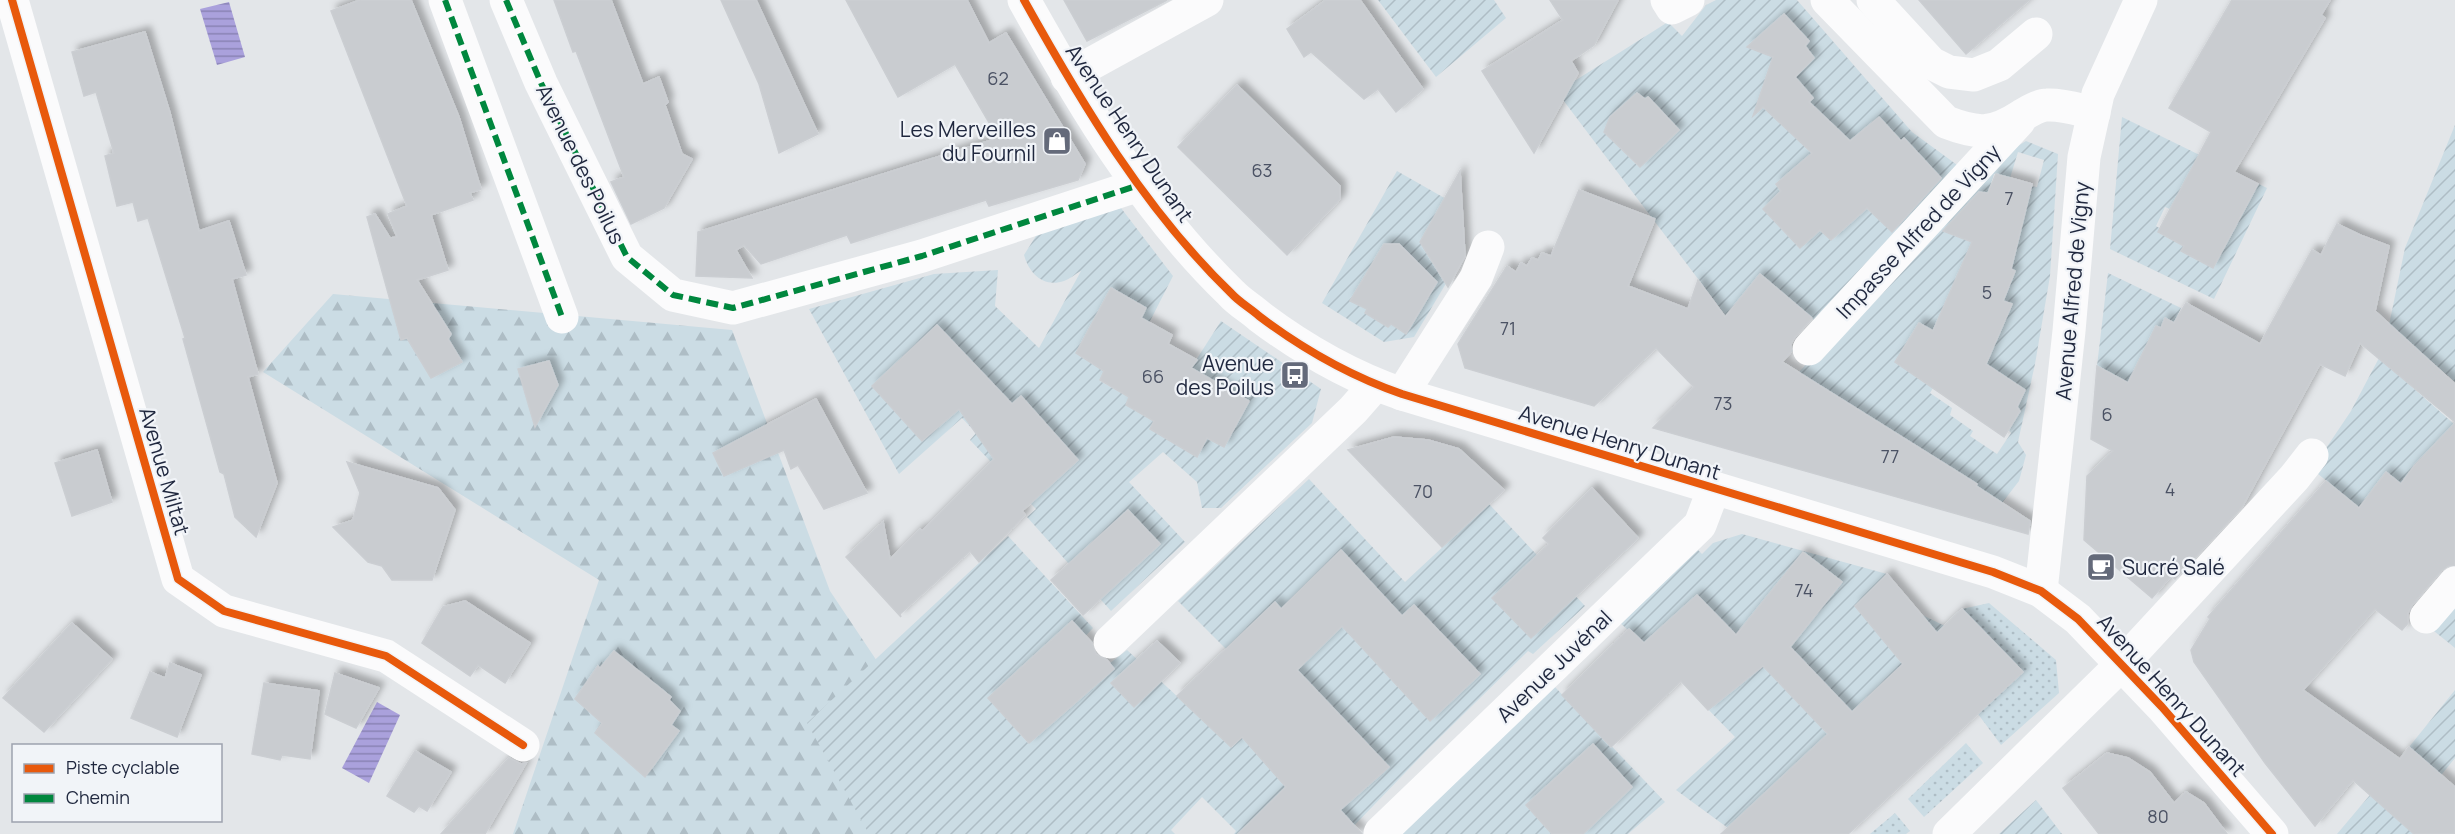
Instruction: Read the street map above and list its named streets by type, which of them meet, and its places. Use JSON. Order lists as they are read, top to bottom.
{
  "streets": {
    "street": [
      "Avenue Henry Dunant",
      "Avenue des Poilus",
      "Impasse Alfred de Vigny",
      "Avenue Alfred de Vigny",
      "Avenue Miltat",
      "Avenue Juvénal"
    ]
  },
  "crossings": [
    ["Avenue Henry Dunant", "Avenue des Poilus"],
    ["Avenue Henry Dunant", "Avenue Alfred de Vigny"],
    ["Avenue Henry Dunant", "Avenue Juvénal"]
  ],
  "places": {
    "shop": ["Les Merveilles du Fournil"],
    "bus stop": ["Avenue des Poilus"],
    "cafe": ["Sucré Salé"]
  },
  "house_numbers": [
    "62",
    "63",
    "7",
    "5",
    "71",
    "66",
    "73",
    "6",
    "77",
    "4",
    "70",
    "74",
    "80"
  ],
  "legend": ["Piste cyclable", "Chemin"]
}
